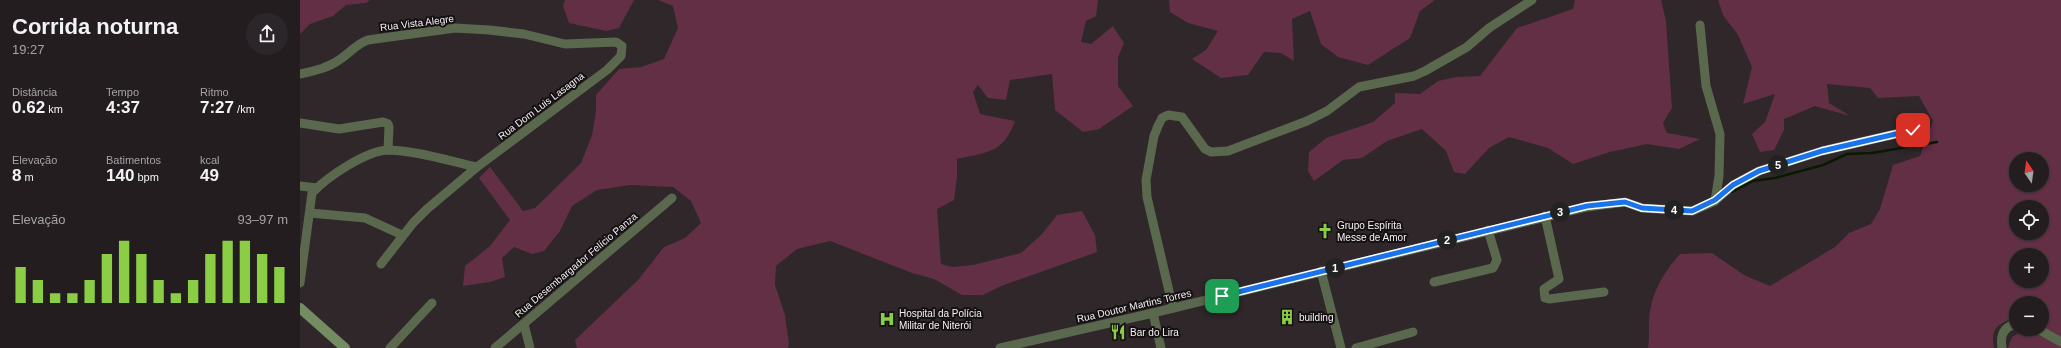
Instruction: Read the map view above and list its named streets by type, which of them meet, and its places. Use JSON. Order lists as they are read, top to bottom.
{
  "streets": {
    "street": [
      "Rua Vista Alegre",
      "Rua Dom Luis Lasagna",
      "Rua Desembargador Felício Panza",
      "Rua Doutor Martins Torres"
    ]
  },
  "crossings": [
    ["Rua Vista Alegre", "Rua Dom Luis Lasagna"]
  ],
  "places": {
    "church": ["Grupo Espírita Messe de Amor"],
    "building": ["building"],
    "hospital": ["Hospital da Polícia Militar de Niterói"],
    "restaurant": ["Bar do Lira"]
  },
  "north": "top",
  "page": {
    "heading": ["Corrida noturna", "19:27"],
    "stats": [
      ["Distância", "0.62 km"],
      ["Tempo", "4:37"],
      ["Ritmo", "7:27 /km"],
      ["Elevação", "8 m"],
      ["Batimentos", "140 bpm"],
      ["kcal", "49"]
    ],
    "map_buttons": ["+", "−"],
    "pins": [
      "5",
      "4",
      "3",
      "2",
      "1"
    ],
    "chart": ["Elevação", "93–97 m"]
  }
}
